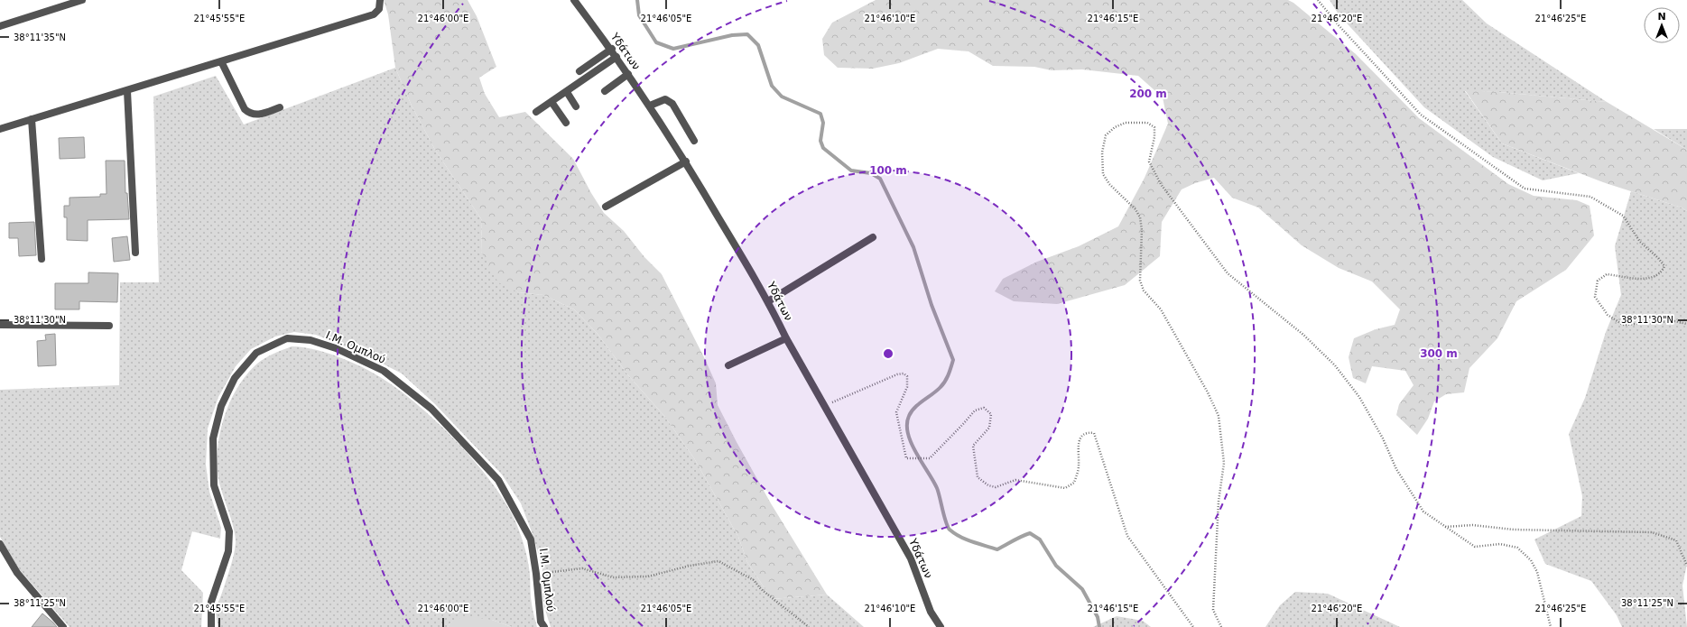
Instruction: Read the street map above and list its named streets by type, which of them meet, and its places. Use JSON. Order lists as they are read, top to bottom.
{
  "streets": {
    "street": ["Υδάτων", "Ι.Μ. Ομπλού"]
  },
  "north": "top",
  "coordinates": [
    "21°45'55\"E",
    "21°46'00\"E",
    "21°46'05\"E",
    "21°46'10\"E",
    "21°46'15\"E",
    "21°46'20\"E",
    "21°46'25\"E",
    "38°11'35\"N",
    "38°11'30\"N",
    "38°11'25\"N"
  ],
  "rings": ["200 m", "100 m", "300 m"]
}
